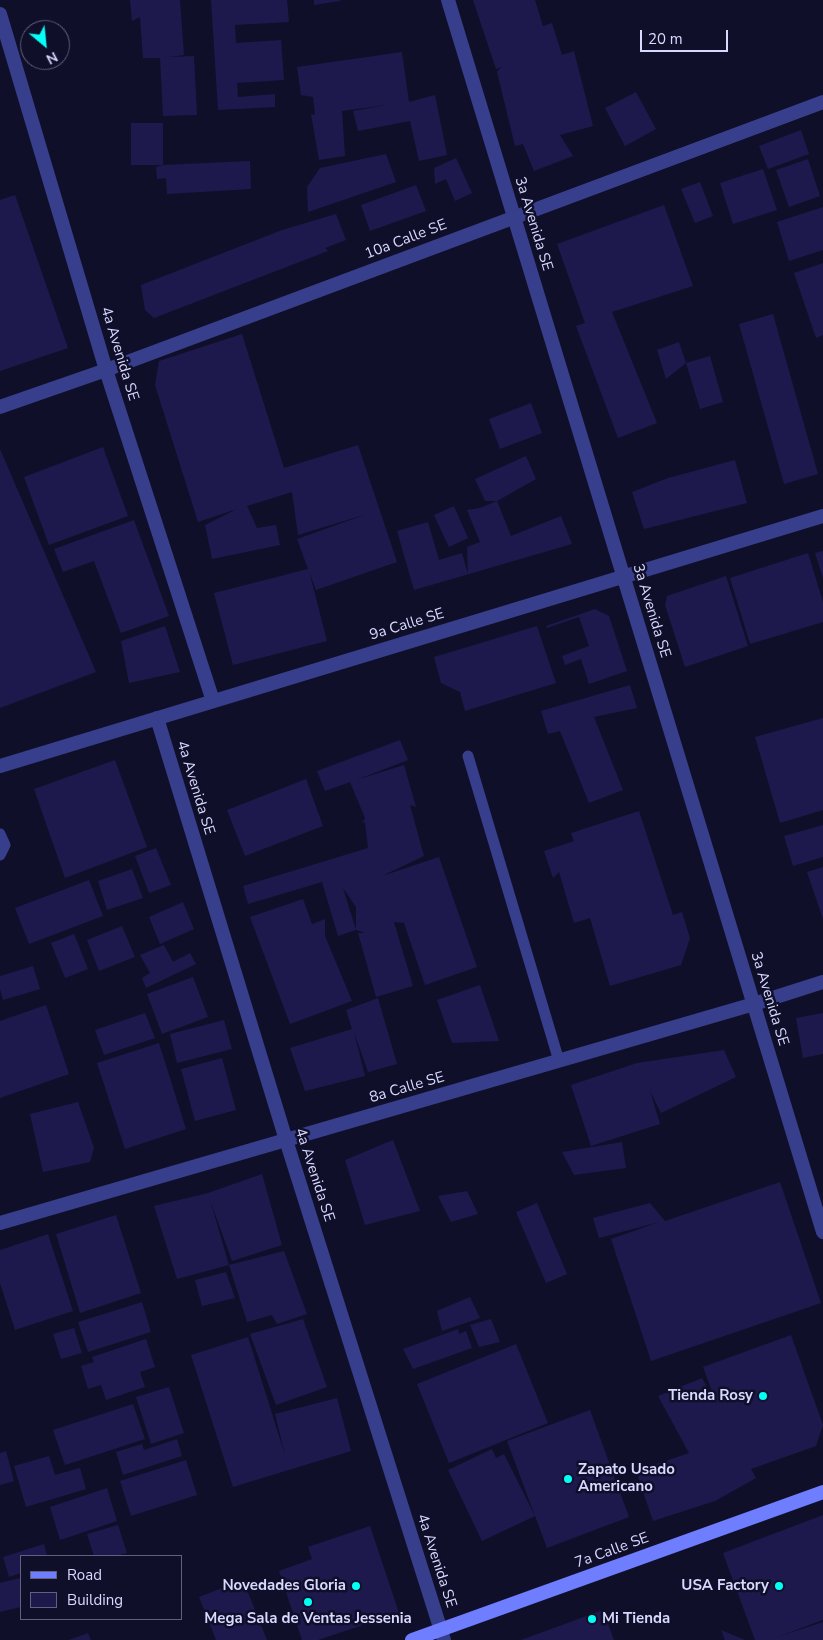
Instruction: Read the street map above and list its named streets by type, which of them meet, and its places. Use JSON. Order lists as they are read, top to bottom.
{
  "streets": {
    "main road": ["7a Calle SE"],
    "street": [
      "3a Avenida SE",
      "10a Calle SE",
      "4a Avenida SE",
      "9a Calle SE",
      "8a Calle SE"
    ]
  },
  "crossings": [
    ["3a Avenida SE", "10a Calle SE"],
    ["3a Avenida SE", "9a Calle SE"],
    ["3a Avenida SE", "8a Calle SE"],
    ["10a Calle SE", "4a Avenida SE"],
    ["4a Avenida SE", "9a Calle SE"],
    ["4a Avenida SE", "8a Calle SE"],
    ["4a Avenida SE", "7a Calle SE"]
  ],
  "places": [
    "Tienda Rosy",
    "Zapato Usado Americano",
    "Novedades Gloria",
    "USA Factory",
    "Mega Sala de Ventas Jessenia",
    "Mi Tienda"
  ],
  "legend": ["Road", "Building"],
  "scale_bar": "20 m",
  "north": "bottom right"
}
